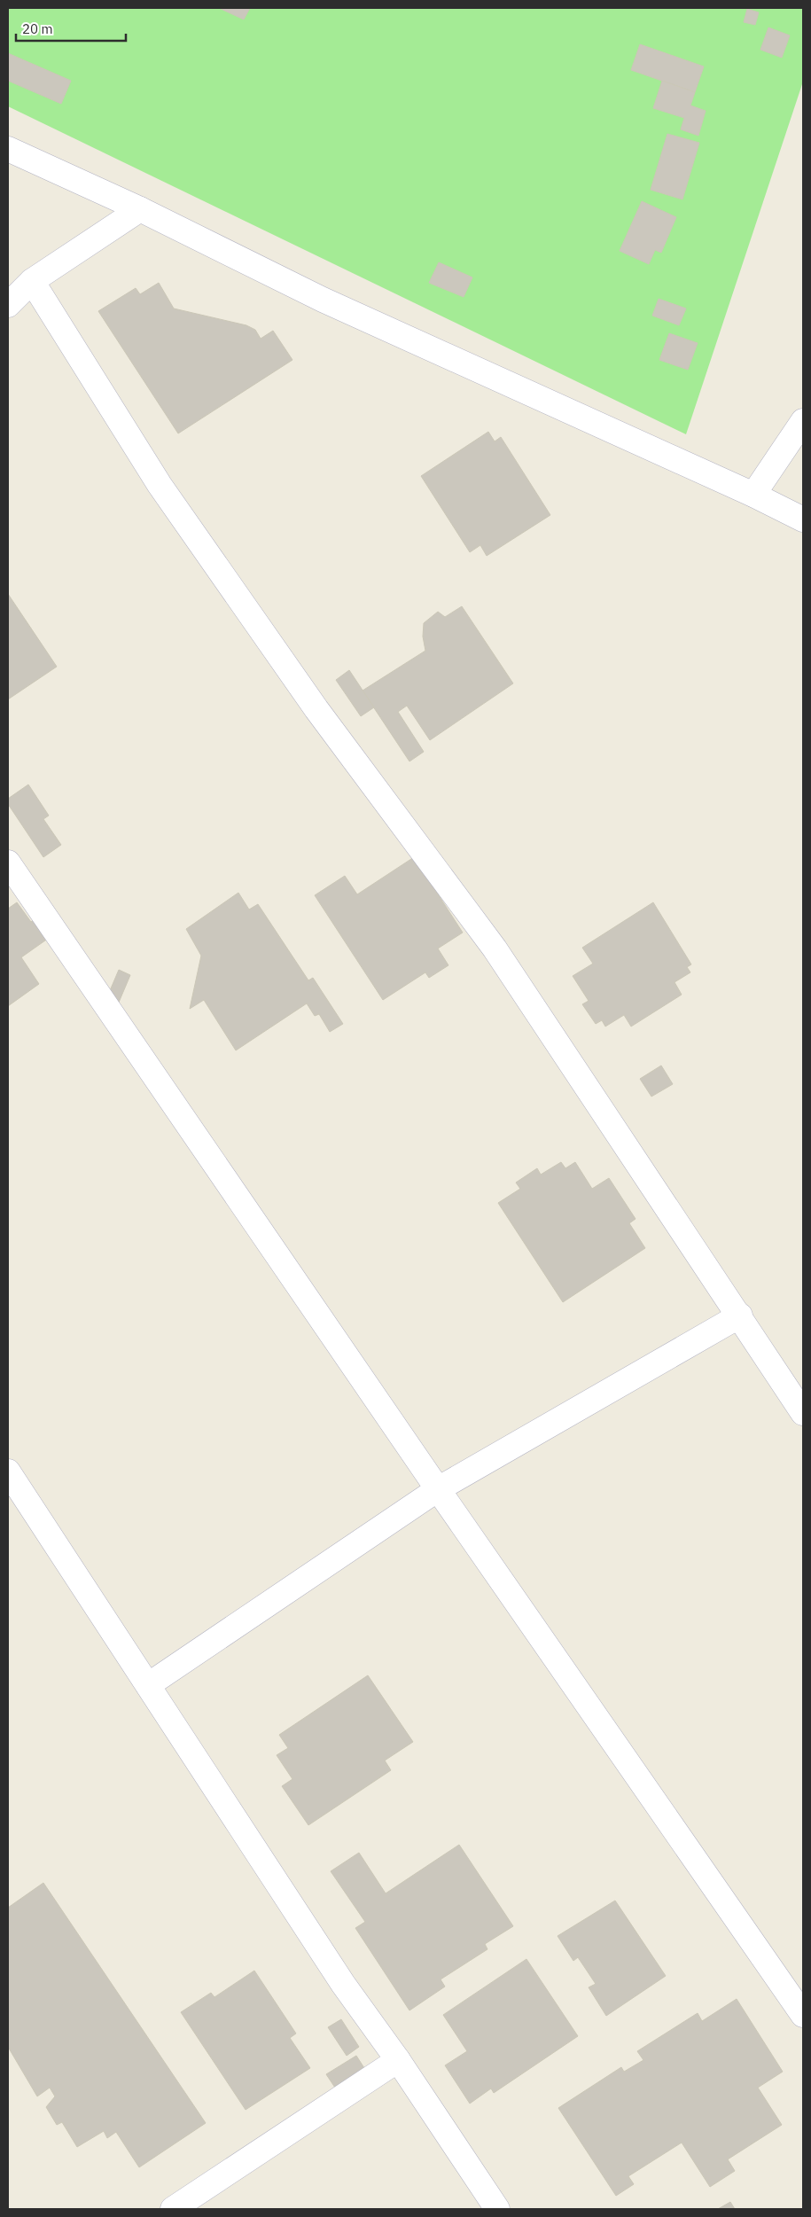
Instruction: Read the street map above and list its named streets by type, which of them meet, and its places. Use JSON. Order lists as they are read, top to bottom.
{
  "scale_bar": "20 m"
}
